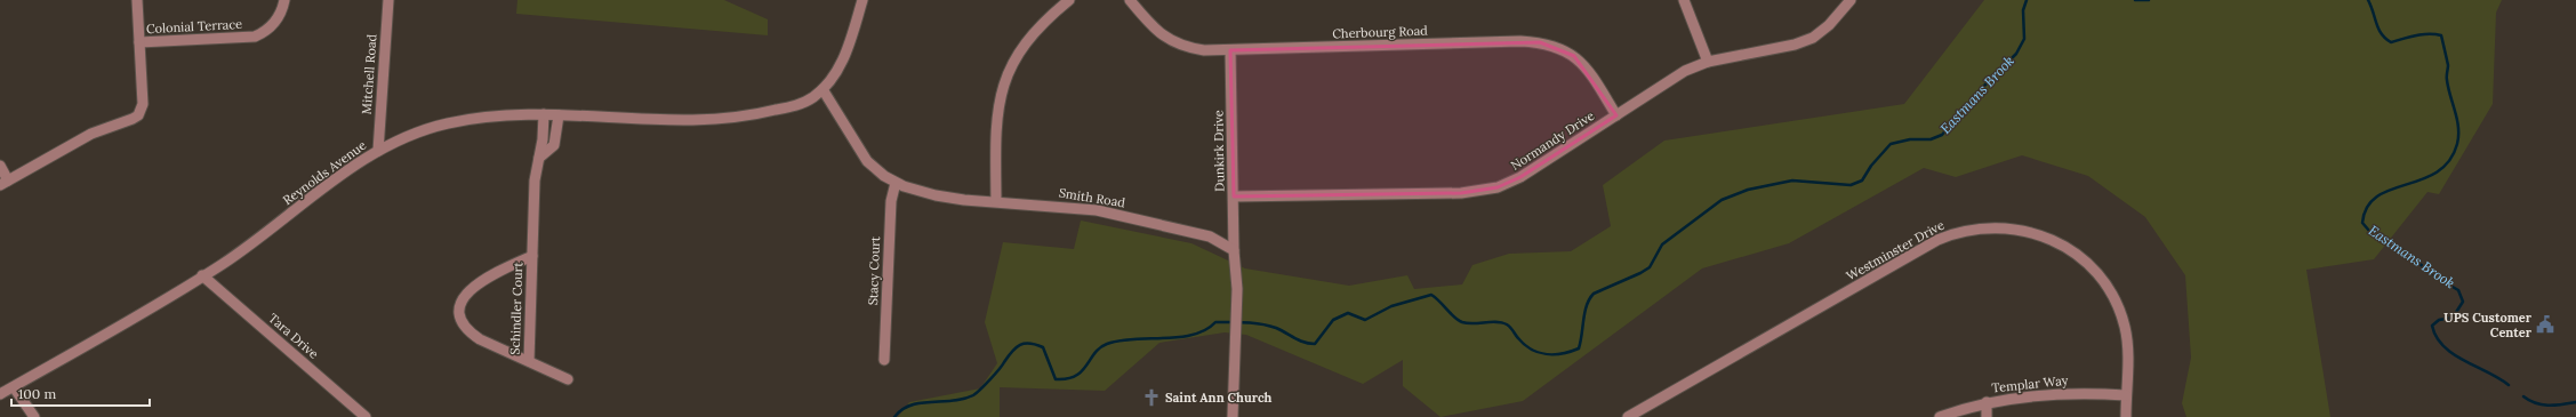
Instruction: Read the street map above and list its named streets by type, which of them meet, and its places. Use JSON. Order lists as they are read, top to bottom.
{
  "streets": {
    "street": [
      "Colonial Terrace",
      "Cherbourg Road",
      "Mitchell Road",
      "Normandy Drive",
      "Dunkirk Drive",
      "Reynolds Avenue",
      "Smith Road",
      "Westminster Drive",
      "Stacy Court",
      "Schindler Court",
      "Tara Drive",
      "Templar Way"
    ]
  },
  "crossings": [
    ["Cherbourg Road", "Normandy Drive"],
    ["Cherbourg Road", "Dunkirk Drive"],
    ["Mitchell Road", "Reynolds Avenue"],
    ["Normandy Drive", "Dunkirk Drive"],
    ["Dunkirk Drive", "Smith Road"],
    ["Reynolds Avenue", "Smith Road"],
    ["Reynolds Avenue", "Schindler Court"],
    ["Reynolds Avenue", "Tara Drive"],
    ["Smith Road", "Stacy Court"],
    ["Westminster Drive", "Templar Way"]
  ],
  "water": ["Eastmans Brook"],
  "places": {
    "public building": ["UPS Customer Center"],
    "church": ["Saint Ann Church"]
  },
  "scale_bar": "100 m"
}
